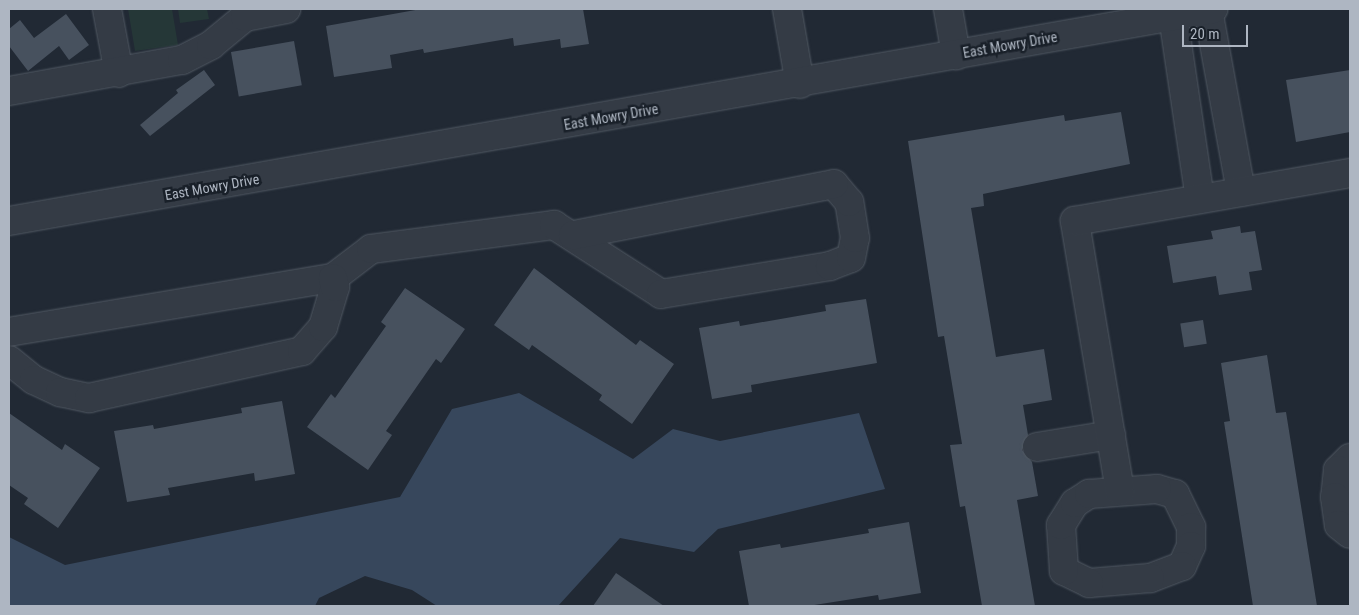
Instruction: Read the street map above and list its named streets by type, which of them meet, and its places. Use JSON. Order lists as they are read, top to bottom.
{
  "streets": {
    "street": ["East Mowry Drive"]
  },
  "scale_bar": "20 m"
}
